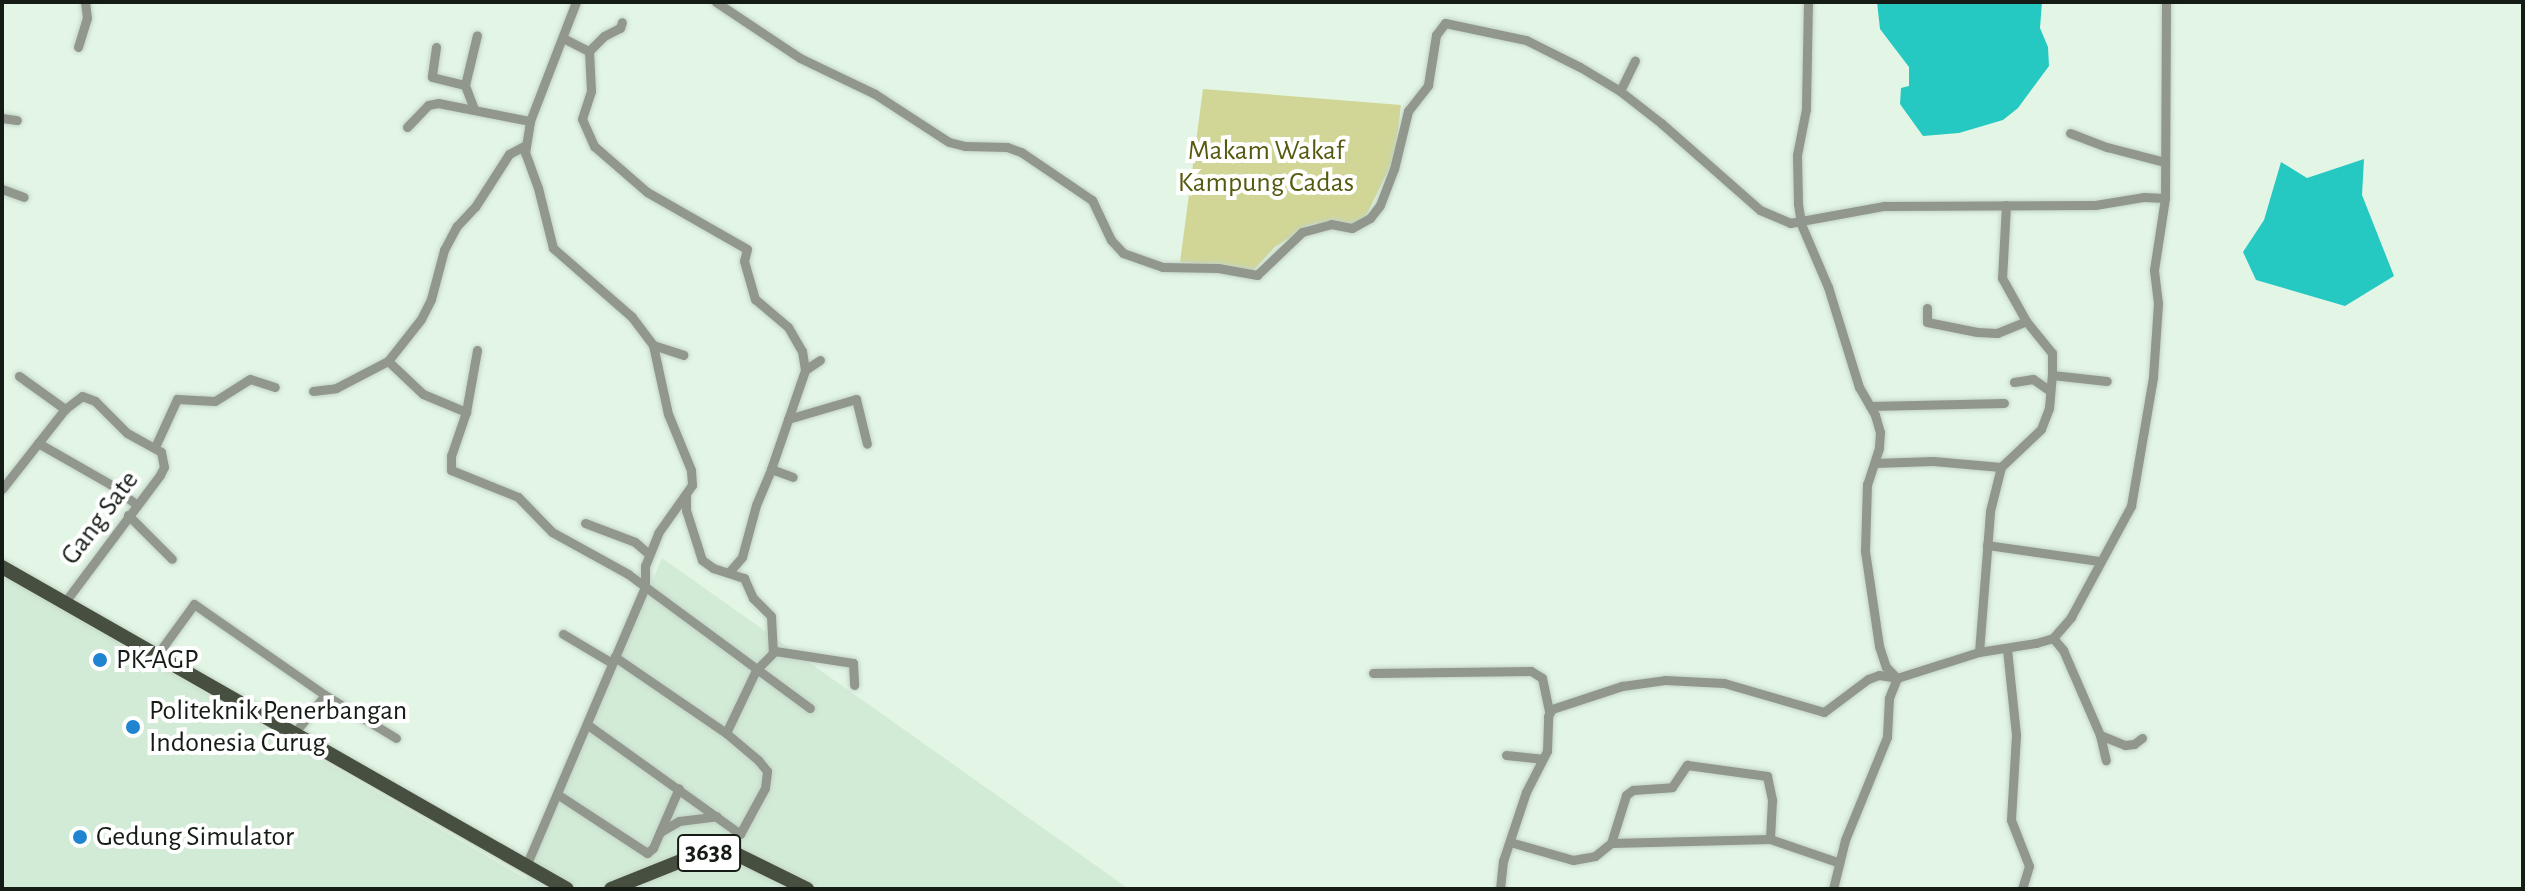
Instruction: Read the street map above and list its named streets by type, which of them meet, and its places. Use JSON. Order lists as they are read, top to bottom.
{
  "streets": {
    "main road": ["3638"],
    "street": ["Gang Sate"]
  },
  "parks": ["Makam Wakaf Kampung Cadas"],
  "places": ["PK-AGP", "Politeknik Penerbangan Indonesia Curug", "Gedung Simulator"]
}
